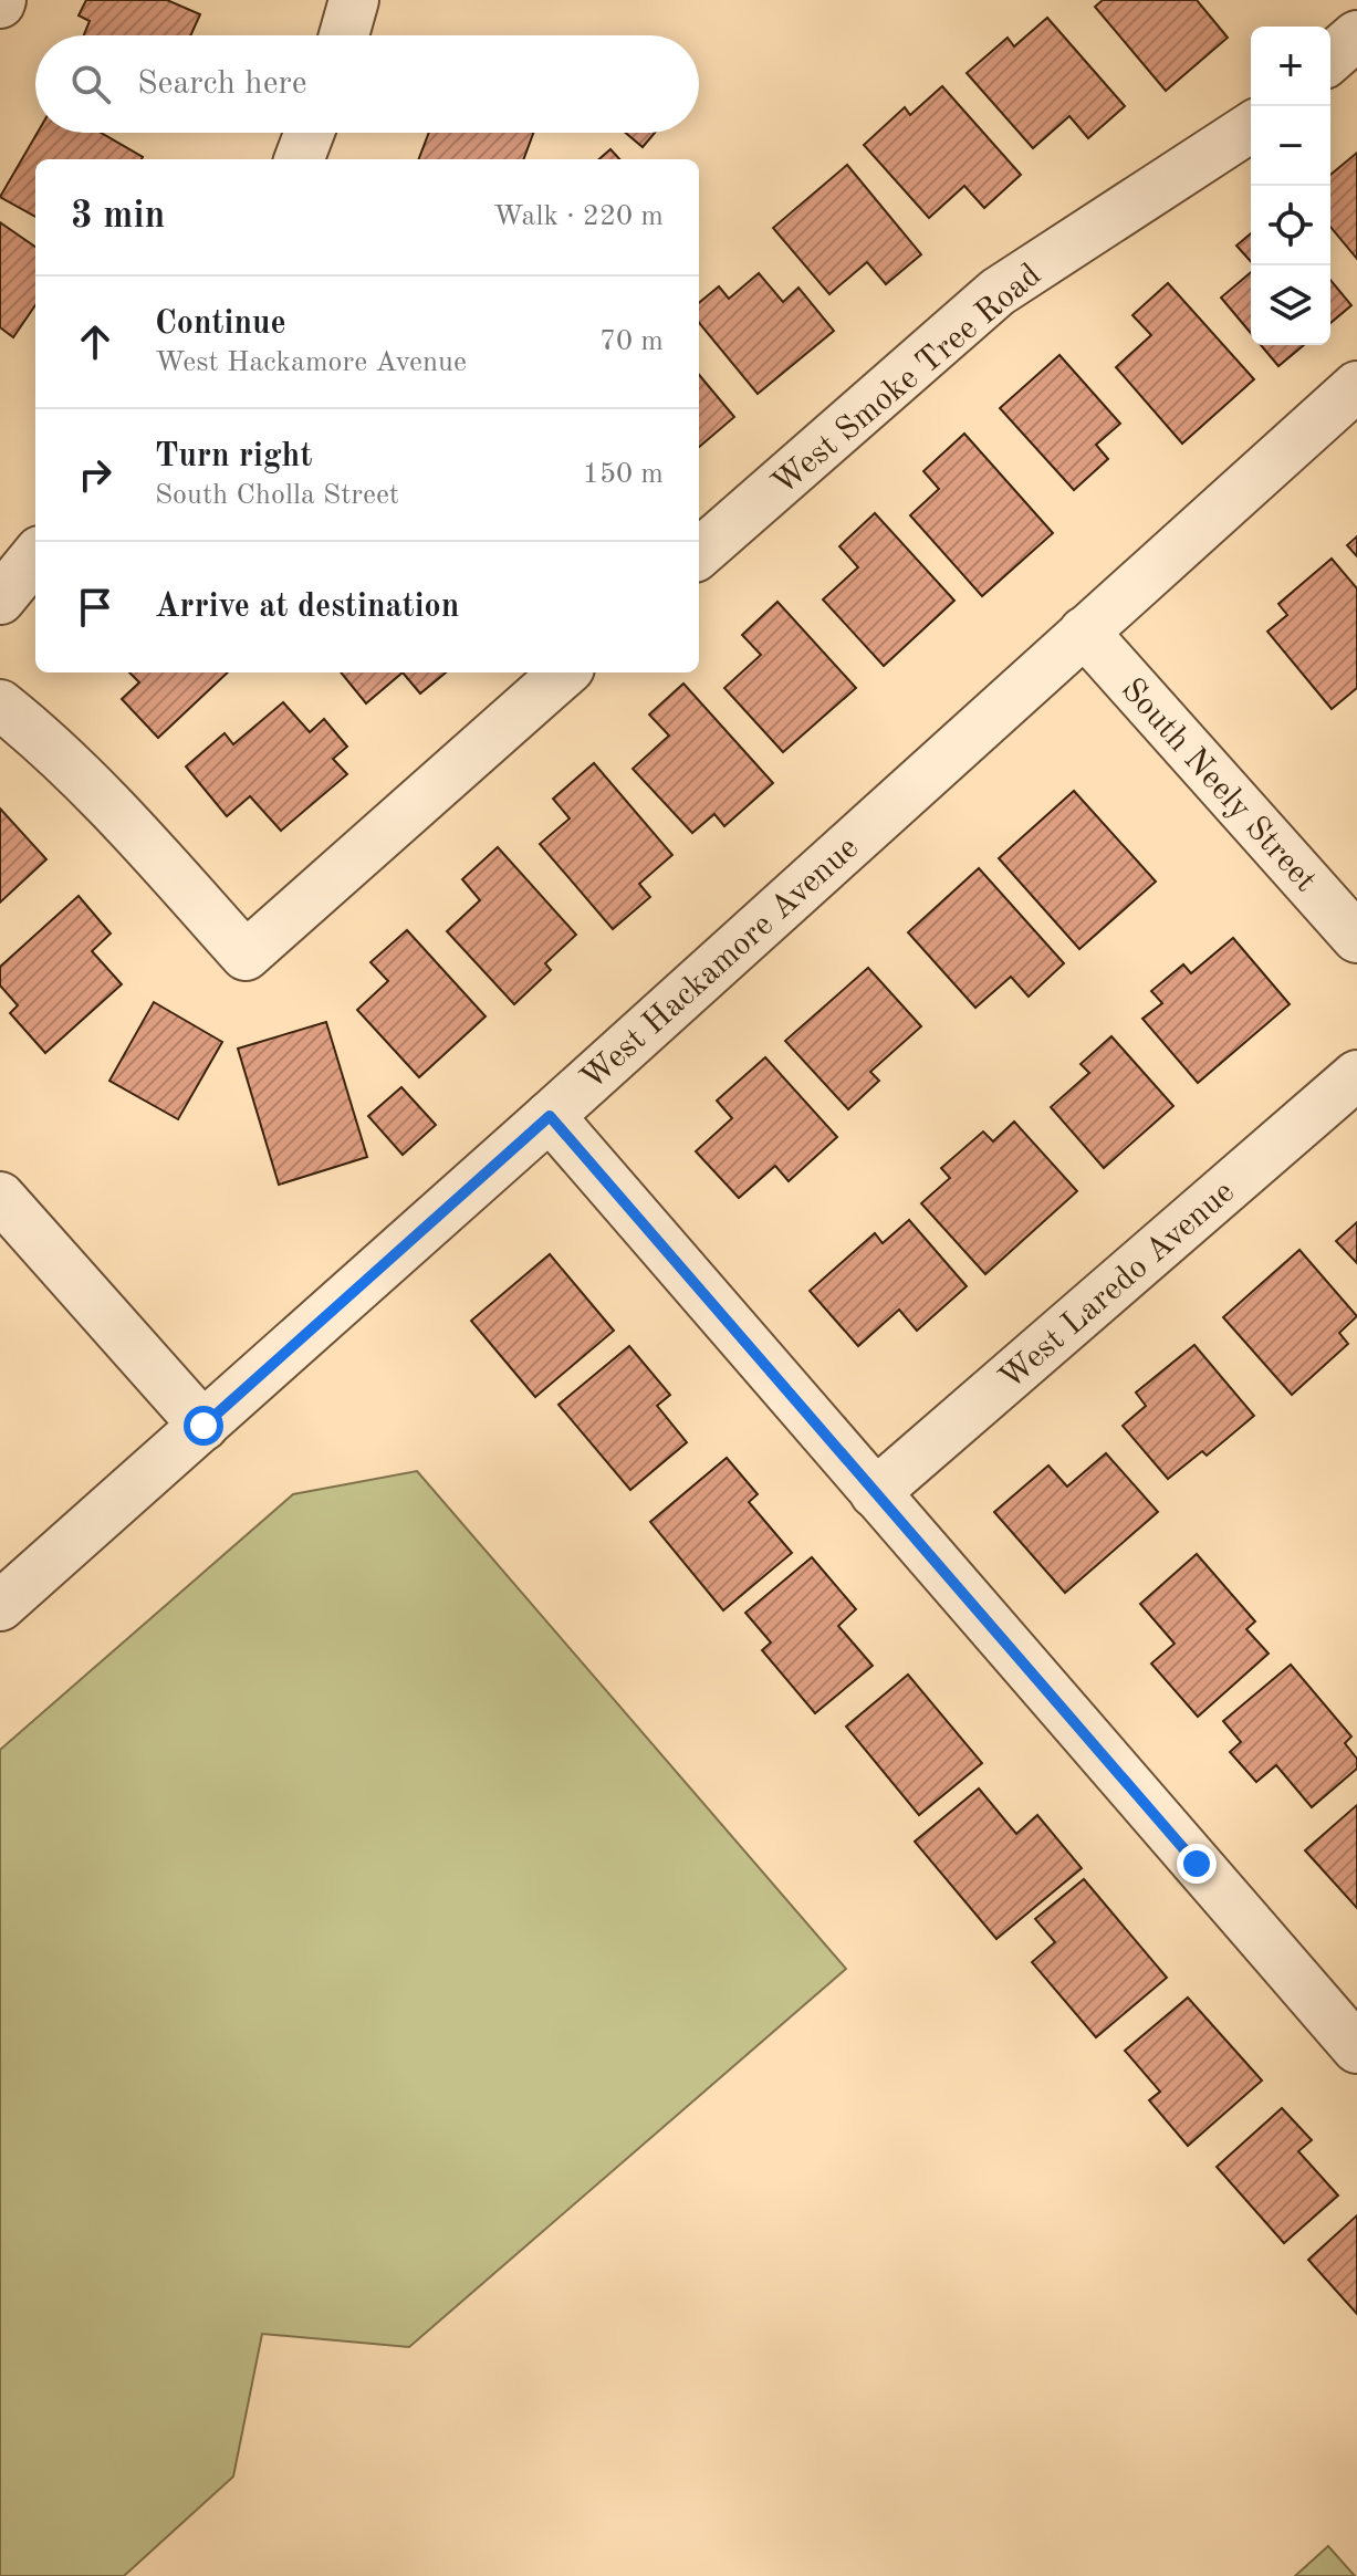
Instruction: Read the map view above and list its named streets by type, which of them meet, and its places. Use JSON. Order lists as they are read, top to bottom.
{
  "streets": {
    "street": [
      "West Smoke Tree Road",
      "South Neely Street",
      "West Hackamore Avenue",
      "West Laredo Avenue"
    ]
  },
  "crossings": [
    ["South Neely Street", "West Hackamore Avenue"]
  ],
  "page": {
    "map_buttons": ["+", "−"],
    "search": "Search here",
    "heading": ["3 min", "Walk · 220 m"],
    "list": [
      ["Continue", "West Hackamore Avenue", "70 m"],
      ["Turn right", "South Cholla Street", "150 m"],
      "Arrive at destination"
    ]
  }
}
